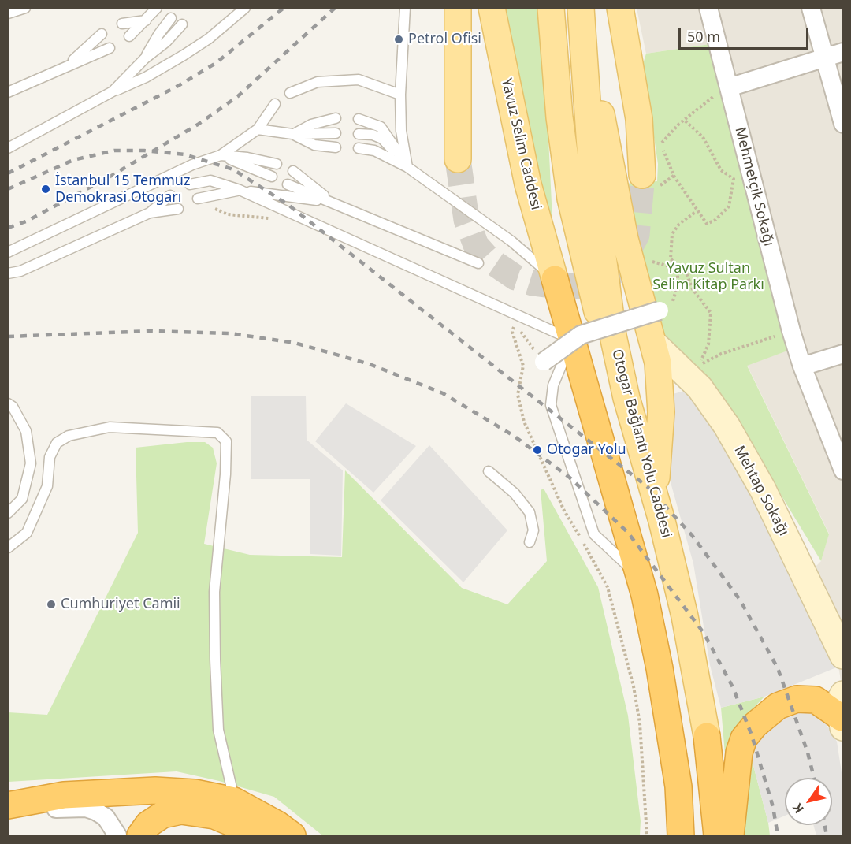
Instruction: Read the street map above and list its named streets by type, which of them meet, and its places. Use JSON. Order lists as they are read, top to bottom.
{
  "streets": {
    "main road": ["Yavuz Selim Caddesi", "Otogar Bağlantı Yolu Caddesi"],
    "street": ["Mehmetçik Sokağı", "Mehtap Sokağı"]
  },
  "parks": ["Yavuz Sultan Selim Kitap Parkı"],
  "places": [
    "Petrol Ofisi",
    "İstanbul 15 Temmuz Demokrasi Otogarı",
    "Otogar Yolu",
    "Cumhuriyet Camii"
  ],
  "scale_bar": "50 m",
  "north": "bottom left"
}
